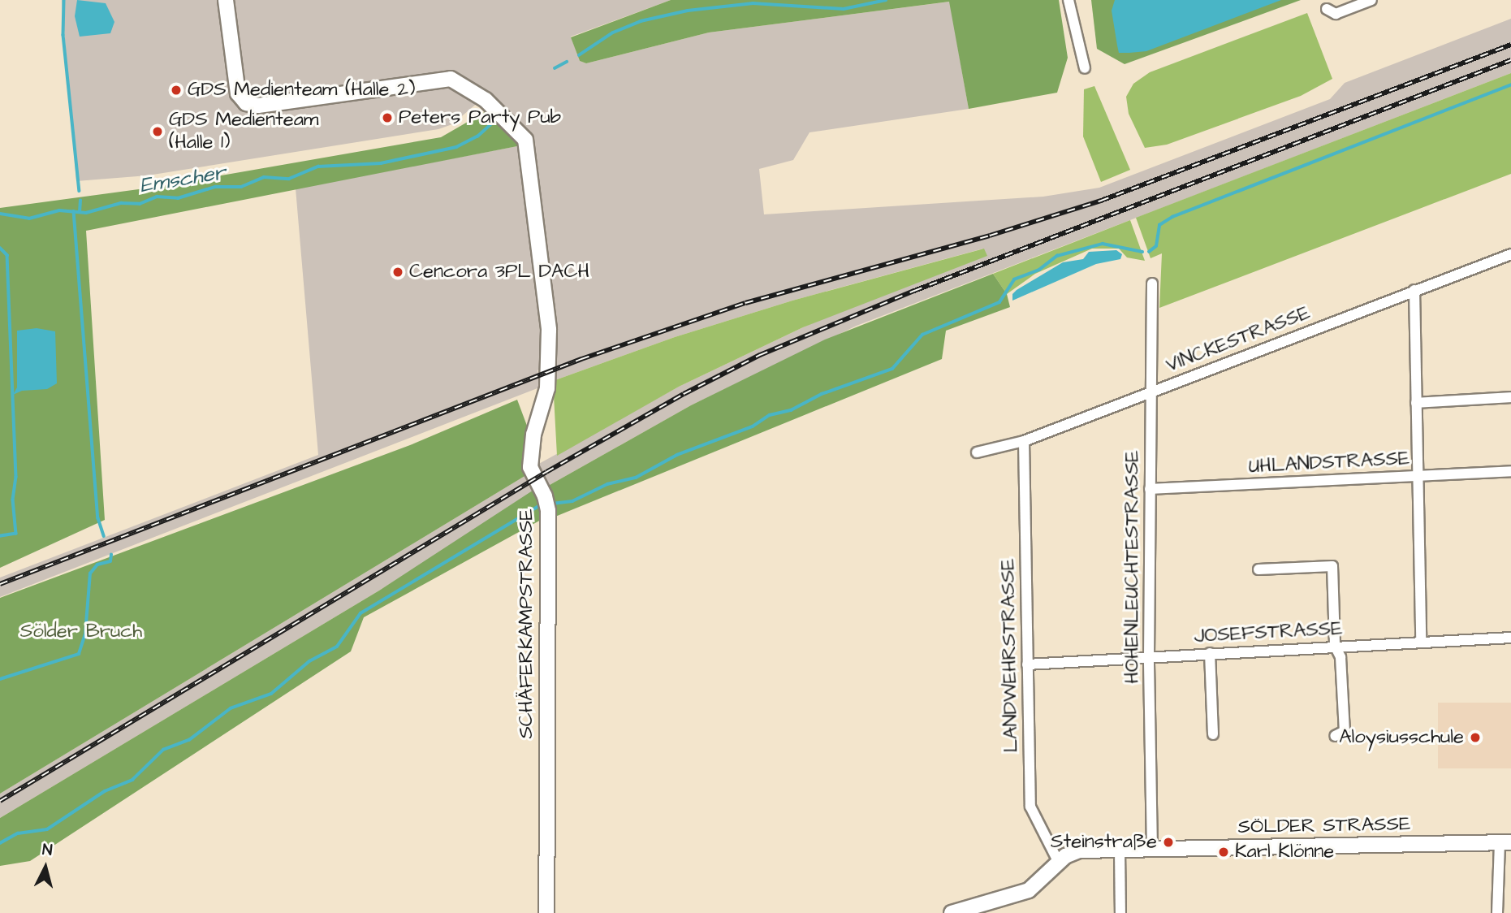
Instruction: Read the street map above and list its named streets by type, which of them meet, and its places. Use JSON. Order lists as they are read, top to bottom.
{
  "streets": {
    "street": [
      "VINCKESTRASSE",
      "UHLANDSTRASSE",
      "HOHENLEUCHTESTRASSE",
      "SCHÄFERKAMPSTRASSE",
      "JOSEFSTRASSE",
      "LANDWEHRSTRASSE",
      "SÖLDER STRASSE"
    ]
  },
  "crossings": [
    ["VINCKESTRASSE", "HOHENLEUCHTESTRASSE"],
    ["VINCKESTRASSE", "LANDWEHRSTRASSE"],
    ["UHLANDSTRASSE", "HOHENLEUCHTESTRASSE"],
    ["HOHENLEUCHTESTRASSE", "JOSEFSTRASSE"],
    ["HOHENLEUCHTESTRASSE", "SÖLDER STRASSE"],
    ["JOSEFSTRASSE", "LANDWEHRSTRASSE"],
    ["LANDWEHRSTRASSE", "SÖLDER STRASSE"]
  ],
  "water": ["Emscher"],
  "parks": ["Sölder Bruch"],
  "places": [
    "GDS Medienteam (Halle 2)",
    "Peters Party Pub",
    "GDS Medienteam (Halle 1)",
    "Cencora 3PL DACH",
    "Aloysiusschule",
    "Steinstraße",
    "Karl Klönne"
  ],
  "north": "top"
}
